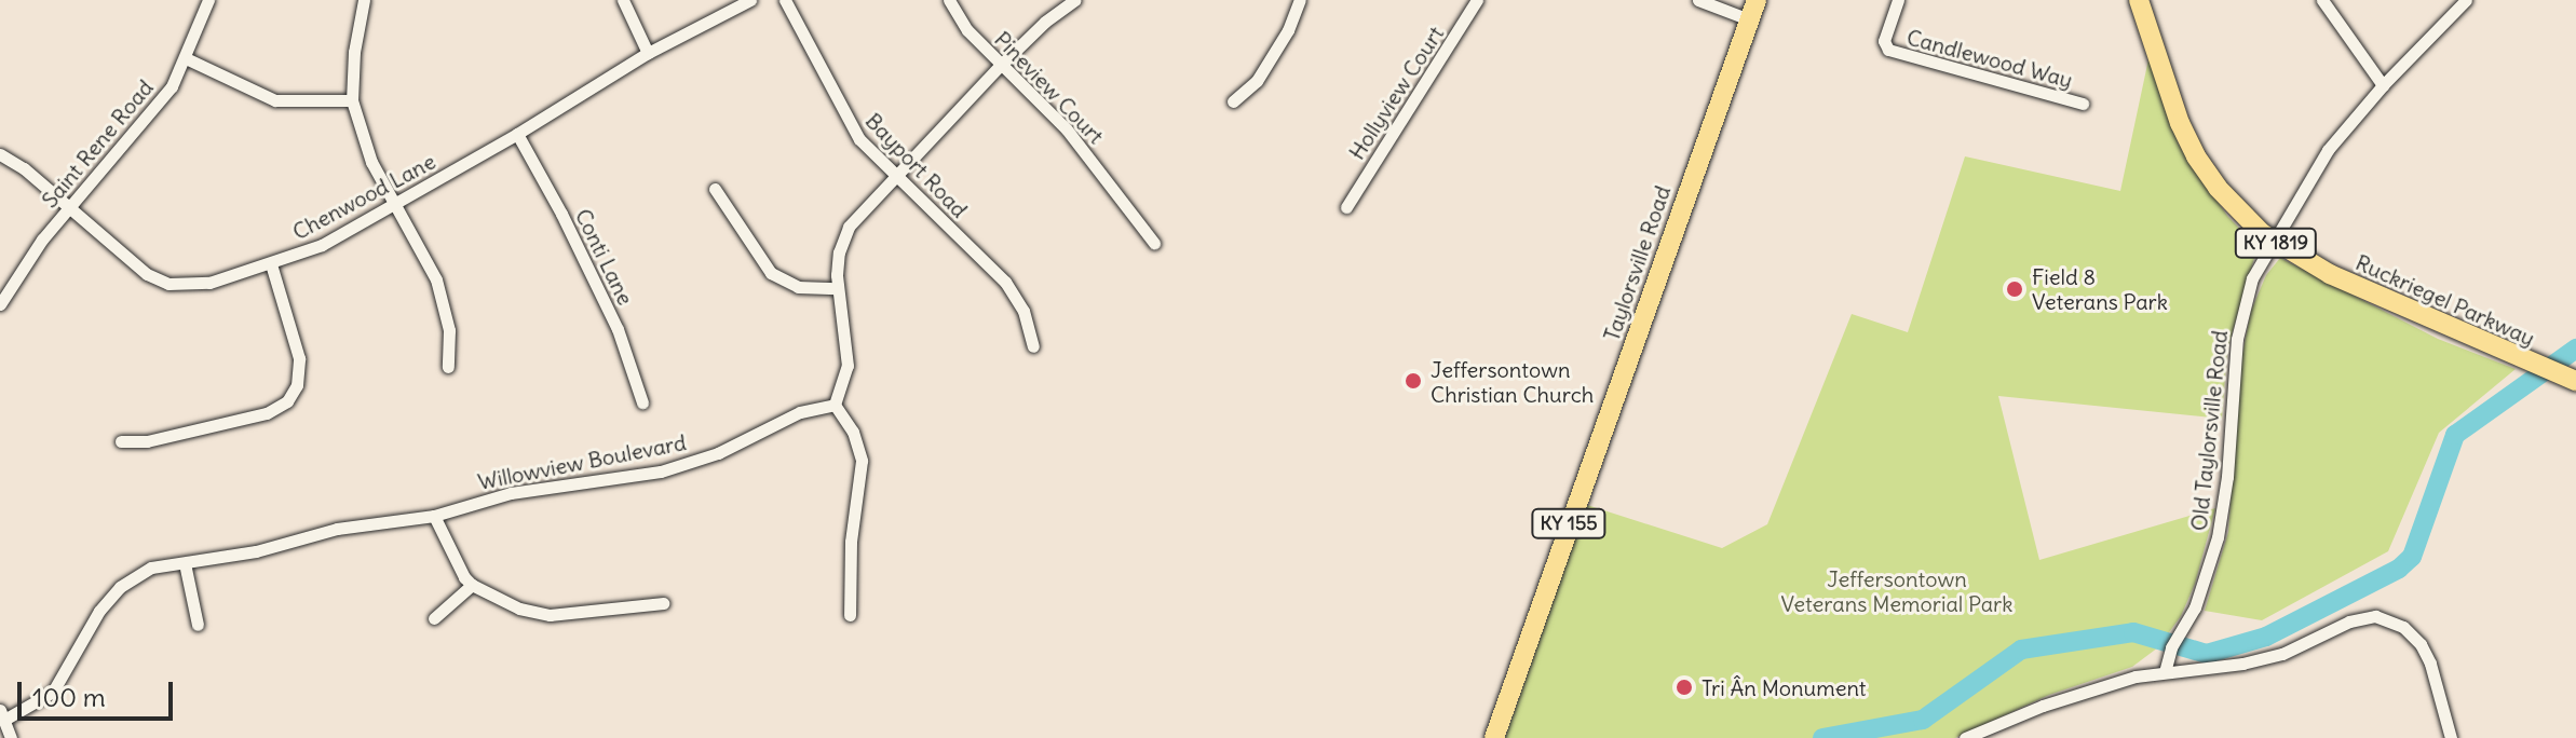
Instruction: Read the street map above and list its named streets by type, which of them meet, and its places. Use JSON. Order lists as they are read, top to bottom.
{
  "streets": {
    "main road": [
      "KY 1819",
      "Taylorsville Road",
      "Ruckriegel Parkway",
      "KY 155"
    ],
    "street": [
      "Candlewood Way",
      "Pineview Court",
      "Hollyview Court",
      "Saint Rene Road",
      "Bayport Road",
      "Chenwood Lane",
      "Conti Lane",
      "Old Taylorsville Road",
      "Willowview Boulevard"
    ]
  },
  "crossings": [
    ["Saint Rene Road", "Chenwood Lane"],
    ["Chenwood Lane", "Conti Lane"],
    ["Ruckriegel Parkway", "Old Taylorsville Road"]
  ],
  "parks": ["Jeffersontown Veterans Memorial Park"],
  "places": ["Field 8 Veterans Park", "Jeffersontown Christian Church", "Tri Ân Monument"],
  "scale_bar": "100 m"
}
